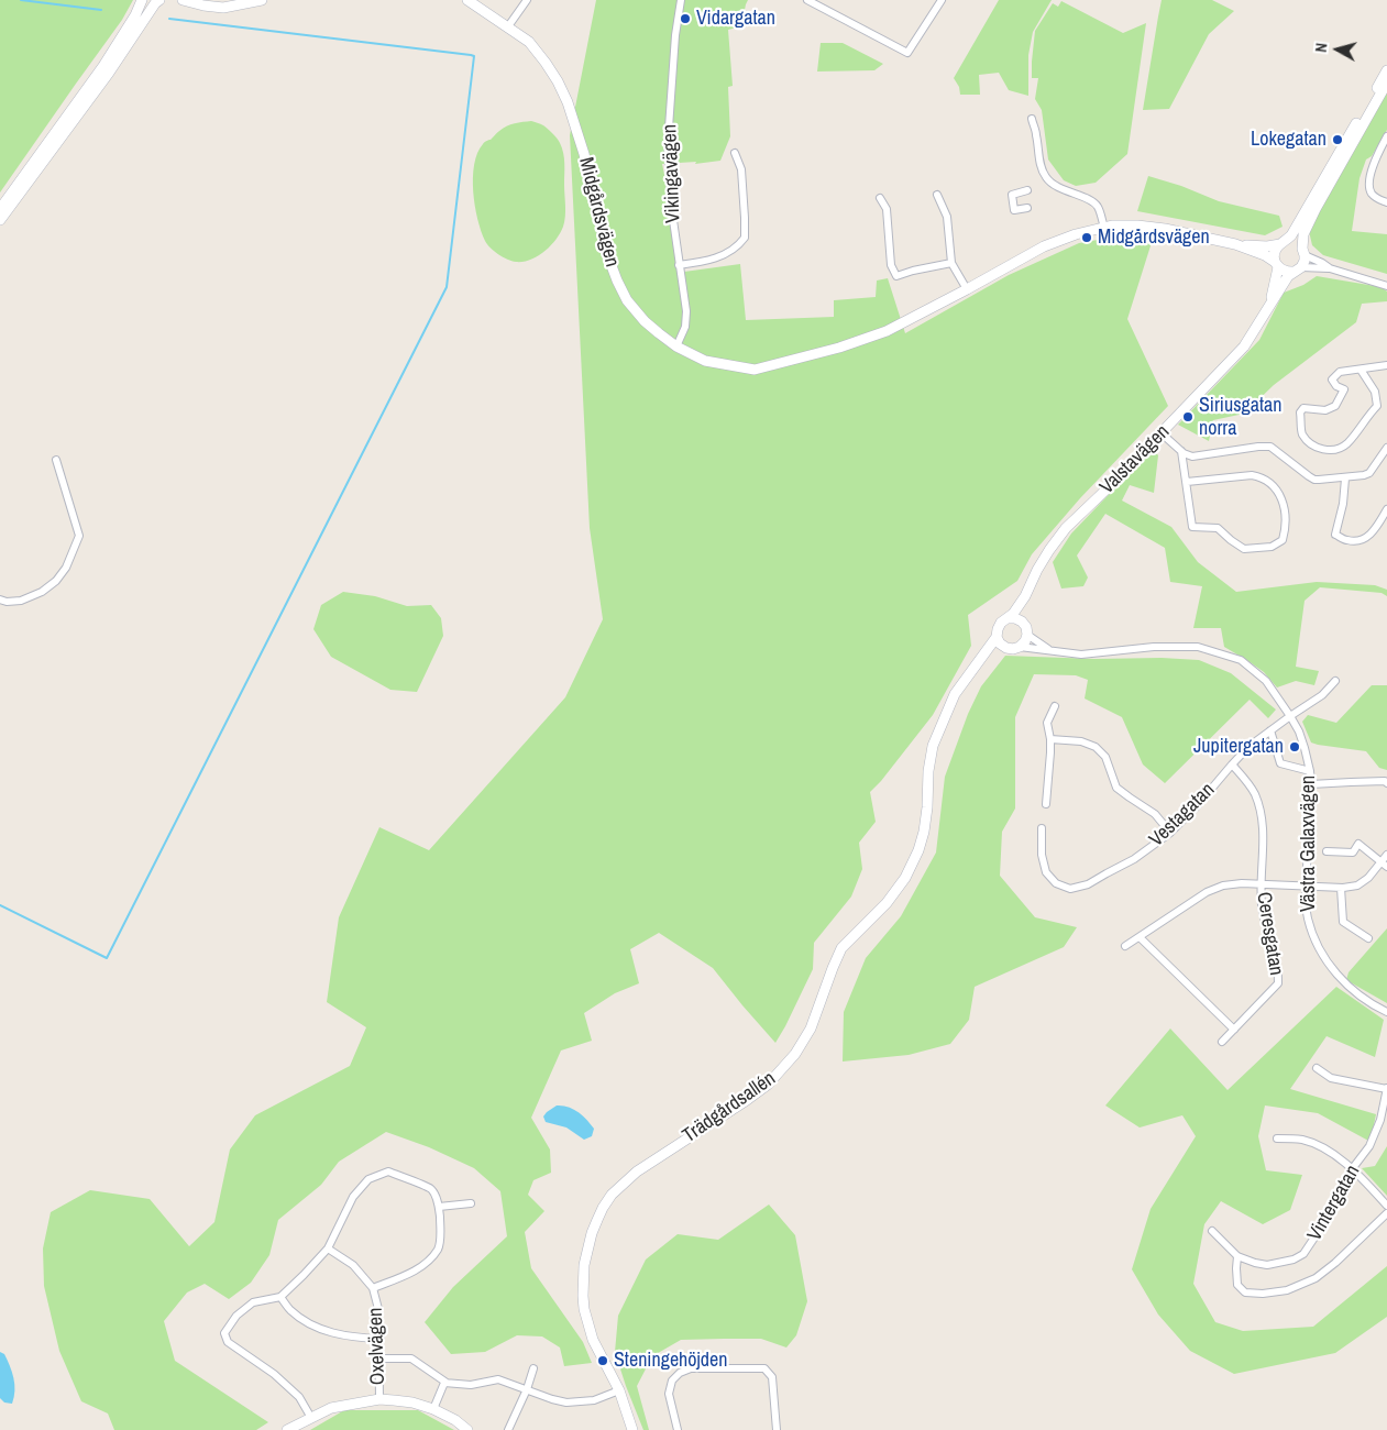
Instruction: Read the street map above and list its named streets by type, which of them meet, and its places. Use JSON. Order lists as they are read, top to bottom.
{
  "streets": {
    "street": [
      "Vikingavägen",
      "Midgårdsvägen",
      "Valstavägen",
      "Vestagatan",
      "Västra Galaxvägen",
      "Ceresgatan",
      "Trädgårdsallén",
      "Vintergatan",
      "Oxelvägen"
    ]
  },
  "crossings": [
    ["Vikingavägen", "Midgårdsvägen"],
    ["Midgårdsvägen", "Valstavägen"],
    ["Valstavägen", "Västra Galaxvägen"],
    ["Valstavägen", "Trädgårdsallén"],
    ["Vestagatan", "Västra Galaxvägen"],
    ["Vestagatan", "Ceresgatan"],
    ["Västra Galaxvägen", "Trädgårdsallén"]
  ],
  "places": [
    "Vidargatan",
    "Lokegatan",
    "Midgårdsvägen",
    "Siriusgatan norra",
    "Jupitergatan",
    "Steningehöjden"
  ],
  "north": "left"
}
